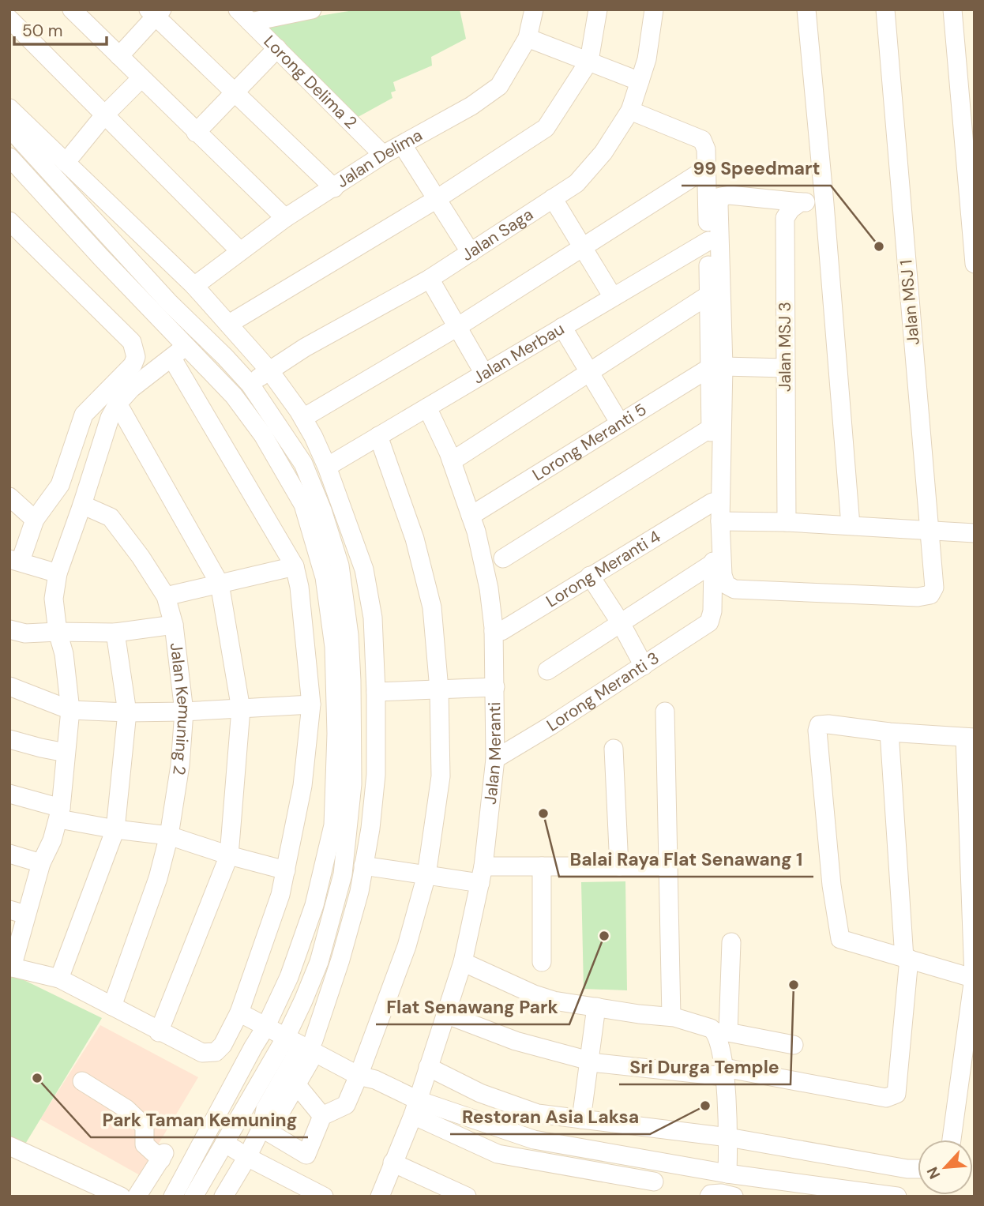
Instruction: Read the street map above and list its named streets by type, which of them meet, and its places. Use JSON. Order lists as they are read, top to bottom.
{
  "streets": {
    "street": [
      "Lorong Delima 2",
      "Jalan Delima",
      "Jalan Saga",
      "Jalan MSJ 1",
      "Jalan MSJ 3",
      "Jalan Merbau",
      "Lorong Meranti 5",
      "Lorong Meranti 4",
      "Lorong Meranti 3",
      "Jalan Kemuning 2",
      "Jalan Meranti"
    ]
  },
  "crossings": [
    ["Lorong Delima 2", "Jalan Delima"],
    ["Jalan Merbau", "Jalan Meranti"],
    ["Lorong Meranti 5", "Jalan Meranti"],
    ["Lorong Meranti 4", "Jalan Meranti"],
    ["Lorong Meranti 3", "Jalan Meranti"]
  ],
  "places": [
    "99 Speedmart",
    "Balai Raya Flat Senawang 1",
    "Flat Senawang Park",
    "Sri Durga Temple",
    "Park Taman Kemuning",
    "Restoran Asia Laksa"
  ],
  "scale_bar": "50 m",
  "north": "bottom left"
}
